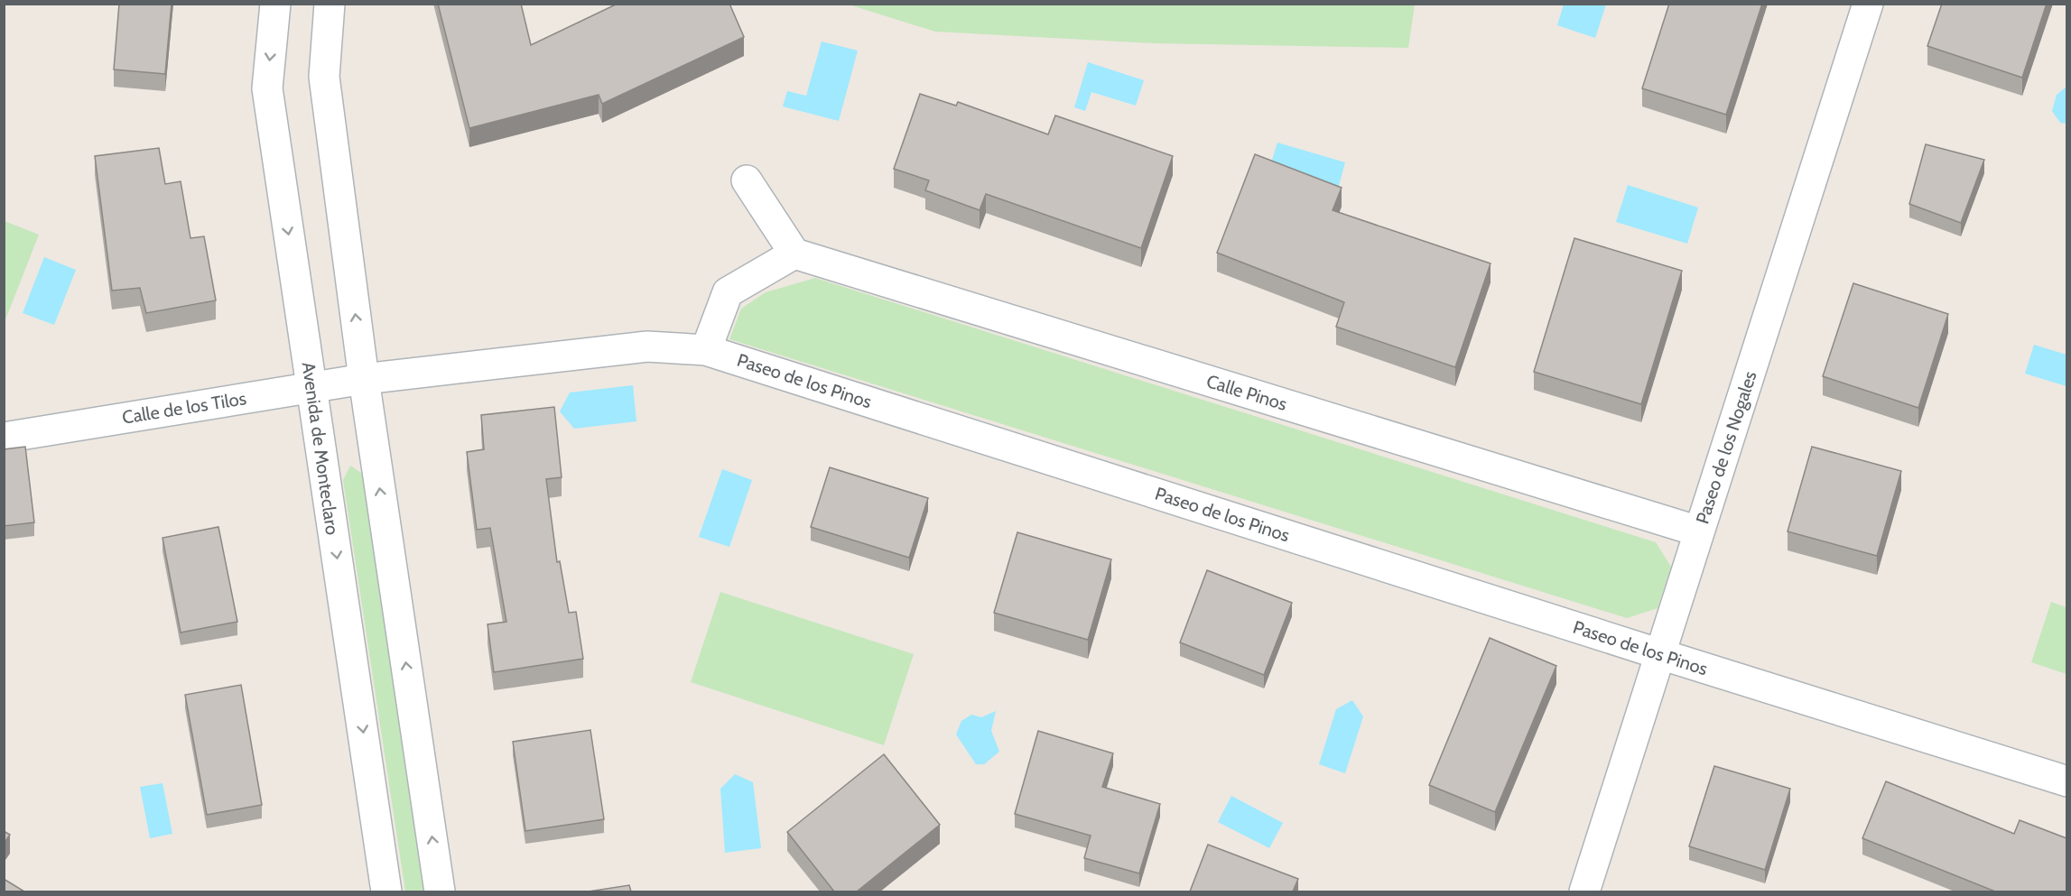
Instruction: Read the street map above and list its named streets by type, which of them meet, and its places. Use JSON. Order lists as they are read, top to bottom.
{
  "streets": {
    "street": [
      "Paseo de los Pinos",
      "Calle Pinos",
      "Calle de los Tilos",
      "Paseo de los Nogales",
      "Avenida de Monteclaro"
    ]
  },
  "crossings": [
    ["Paseo de los Pinos", "Calle de los Tilos"],
    ["Paseo de los Pinos", "Paseo de los Nogales"],
    ["Calle Pinos", "Paseo de los Nogales"],
    ["Calle de los Tilos", "Avenida de Monteclaro"]
  ]
}
